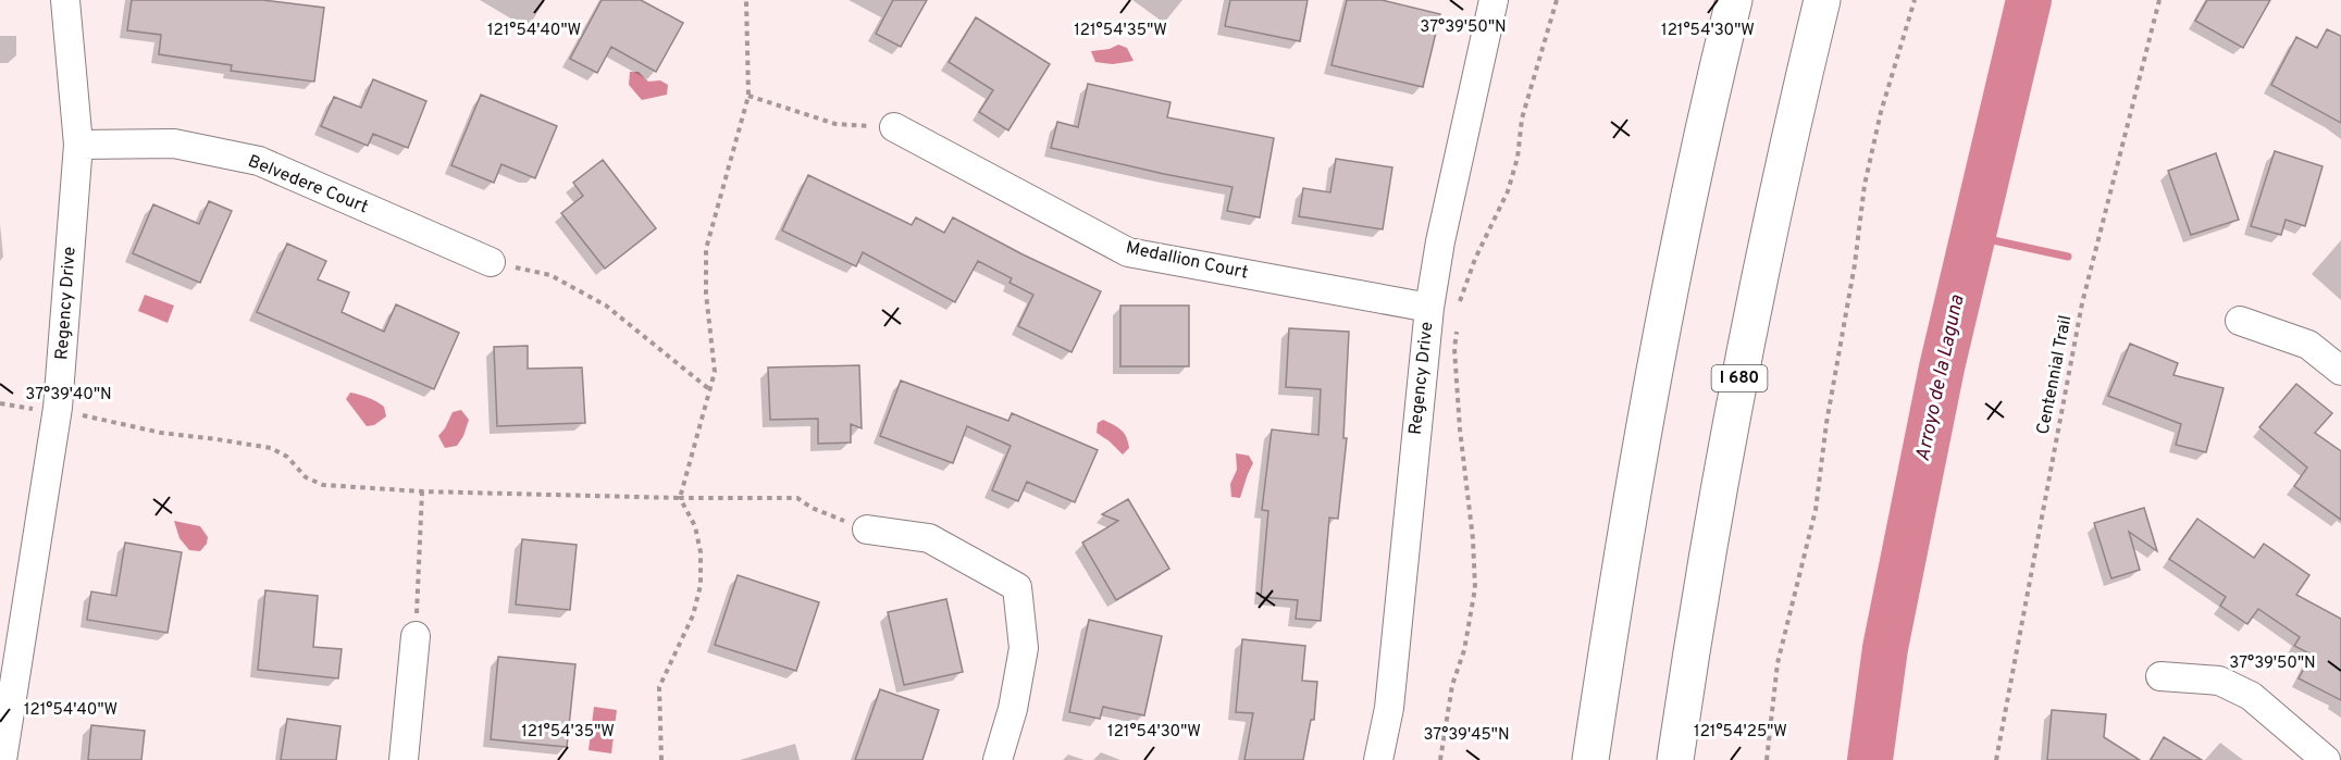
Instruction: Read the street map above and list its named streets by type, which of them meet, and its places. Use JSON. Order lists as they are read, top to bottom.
{
  "streets": {
    "highway": ["I 680"],
    "street": ["Belvedere Court", "Medallion Court", "Regency Drive"],
    "path": ["Centennial Trail"]
  },
  "crossings": [
    ["Belvedere Court", "Regency Drive"],
    ["Medallion Court", "Regency Drive"]
  ],
  "water": ["Arroyo de la Laguna"],
  "coordinates": [
    "37°39'50\"N",
    "121°54'40\"W",
    "121°54'35\"W",
    "121°54'30\"W",
    "37°39'40\"N",
    "121°54'25\"W",
    "37°39'45\"N"
  ]
}
